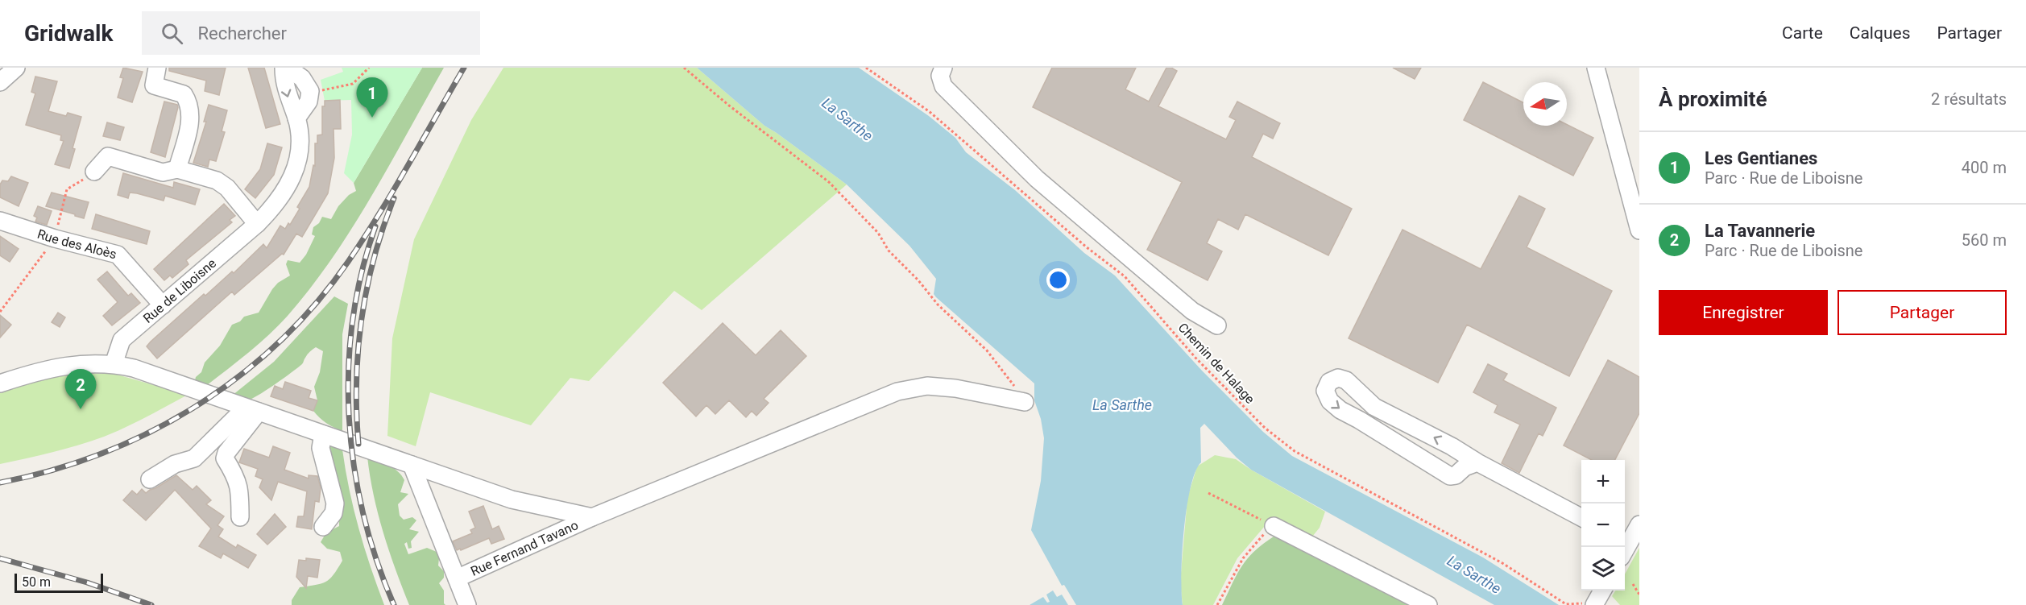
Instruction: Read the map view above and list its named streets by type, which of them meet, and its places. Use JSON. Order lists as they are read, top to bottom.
{
  "streets": {
    "street": ["Rue des Aloès", "Rue de Liboisne", "Rue Fernand Tavano"],
    "path": ["Chemin de Halage"]
  },
  "crossings": [
    ["Rue des Aloès", "Rue de Liboisne"]
  ],
  "water": ["La Sarthe"],
  "scale_bar": "50 m",
  "north": "left",
  "page": {
    "header": "Gridwalk",
    "search": "Rechercher",
    "nav": ["Carte", "Calques", "Partager"],
    "heading": ["À proximité", "2 résultats"],
    "pins": ["1", "2"],
    "list": [
      {
        "mark": "1",
        "name": "Les Gentianes",
        "note": "Parc · Rue de Liboisne",
        "value": "400 m"
      },
      {
        "mark": "2",
        "name": "La Tavannerie",
        "note": "Parc · Rue de Liboisne",
        "value": "560 m"
      }
    ],
    "buttons": ["Enregistrer", "Partager"],
    "map_buttons": ["+", "−"],
    "scale": "50 m"
  }
}
